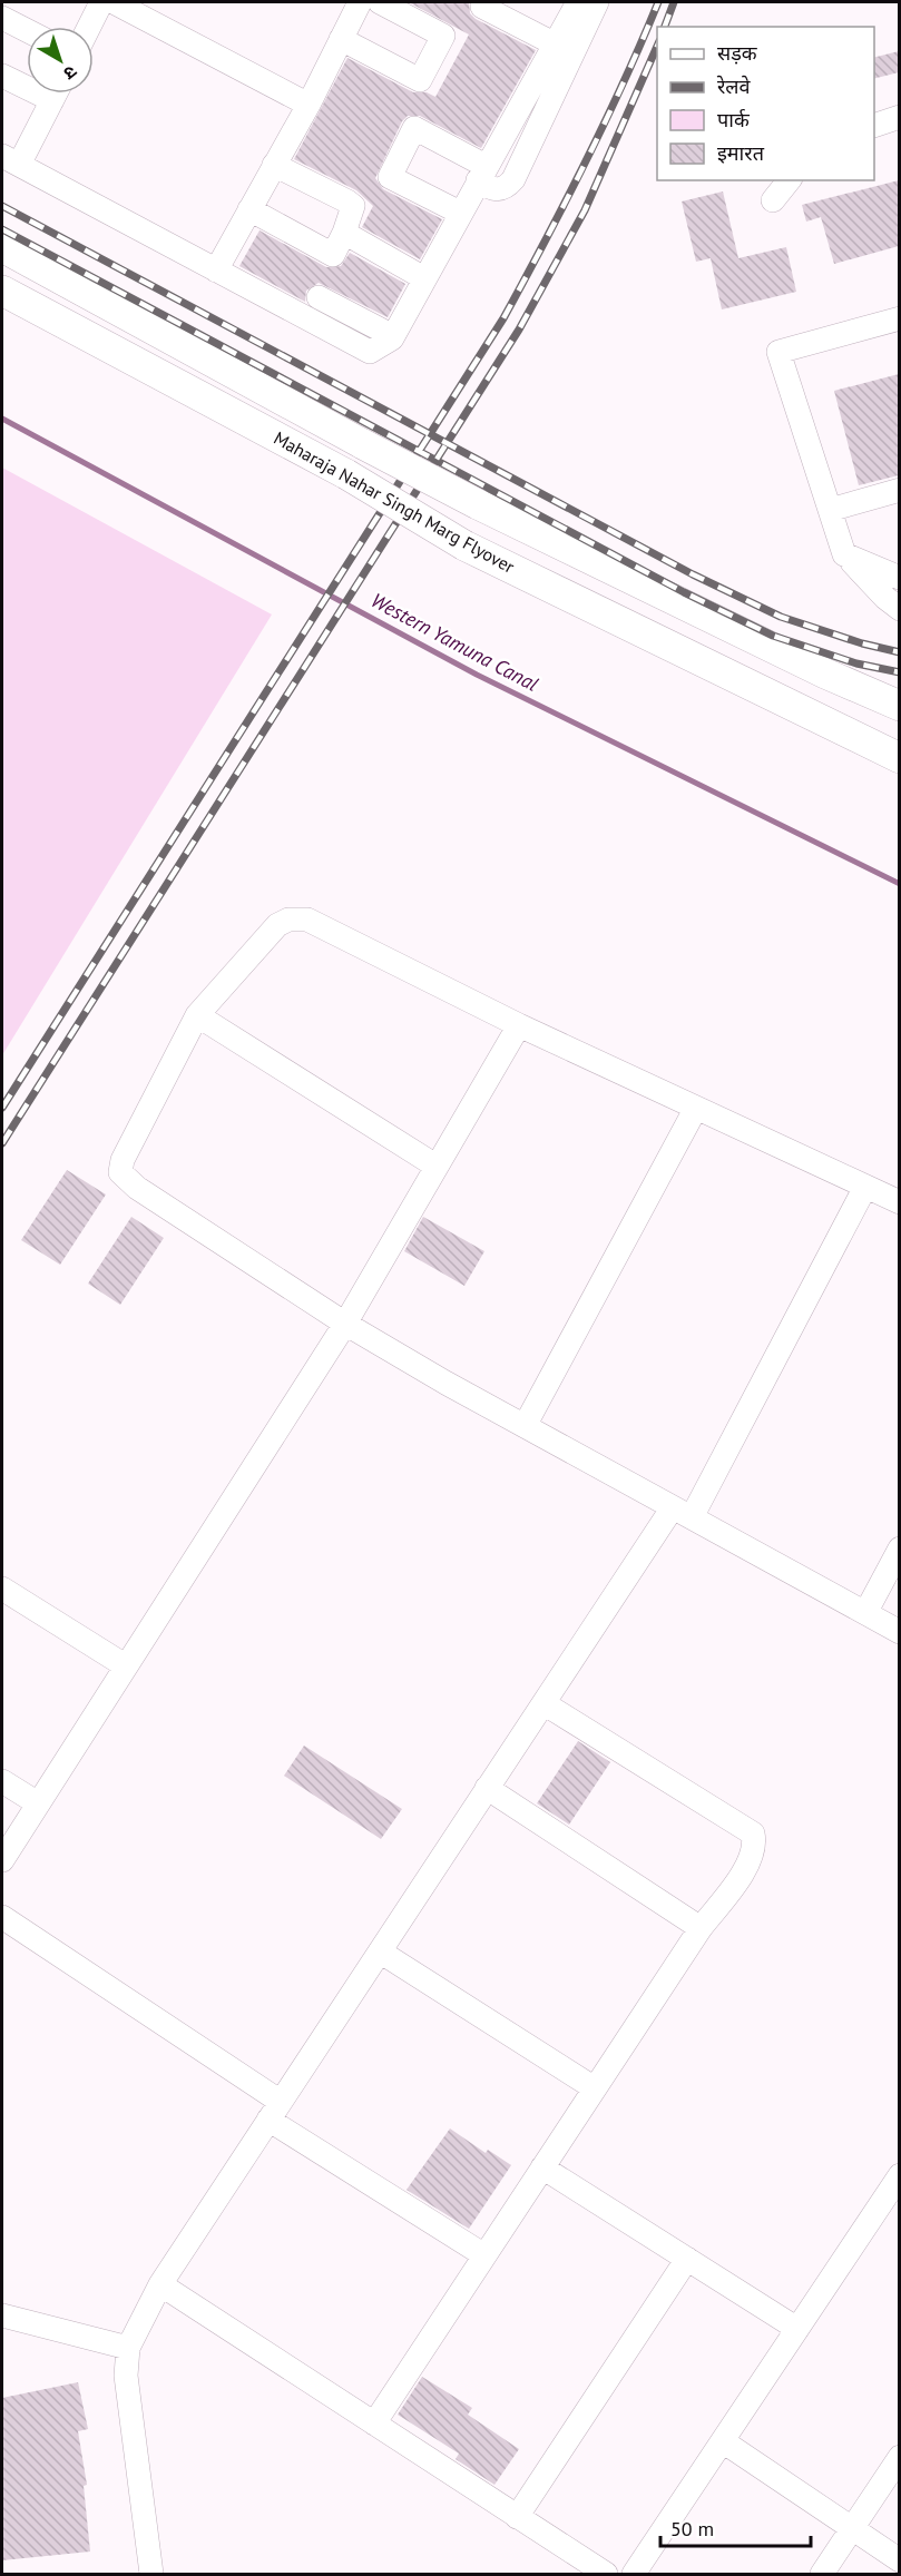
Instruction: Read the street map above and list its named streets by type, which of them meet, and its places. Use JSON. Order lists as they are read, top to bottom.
{
  "streets": {
    "main road": ["Maharaja Nahar Singh Marg Flyover"]
  },
  "water": ["Western Yamuna Canal"],
  "legend": [
    "सड़क",
    "रेलवे",
    "पार्क",
    "इमारत"
  ],
  "scale_bar": "50 m",
  "north": "bottom right"
}
